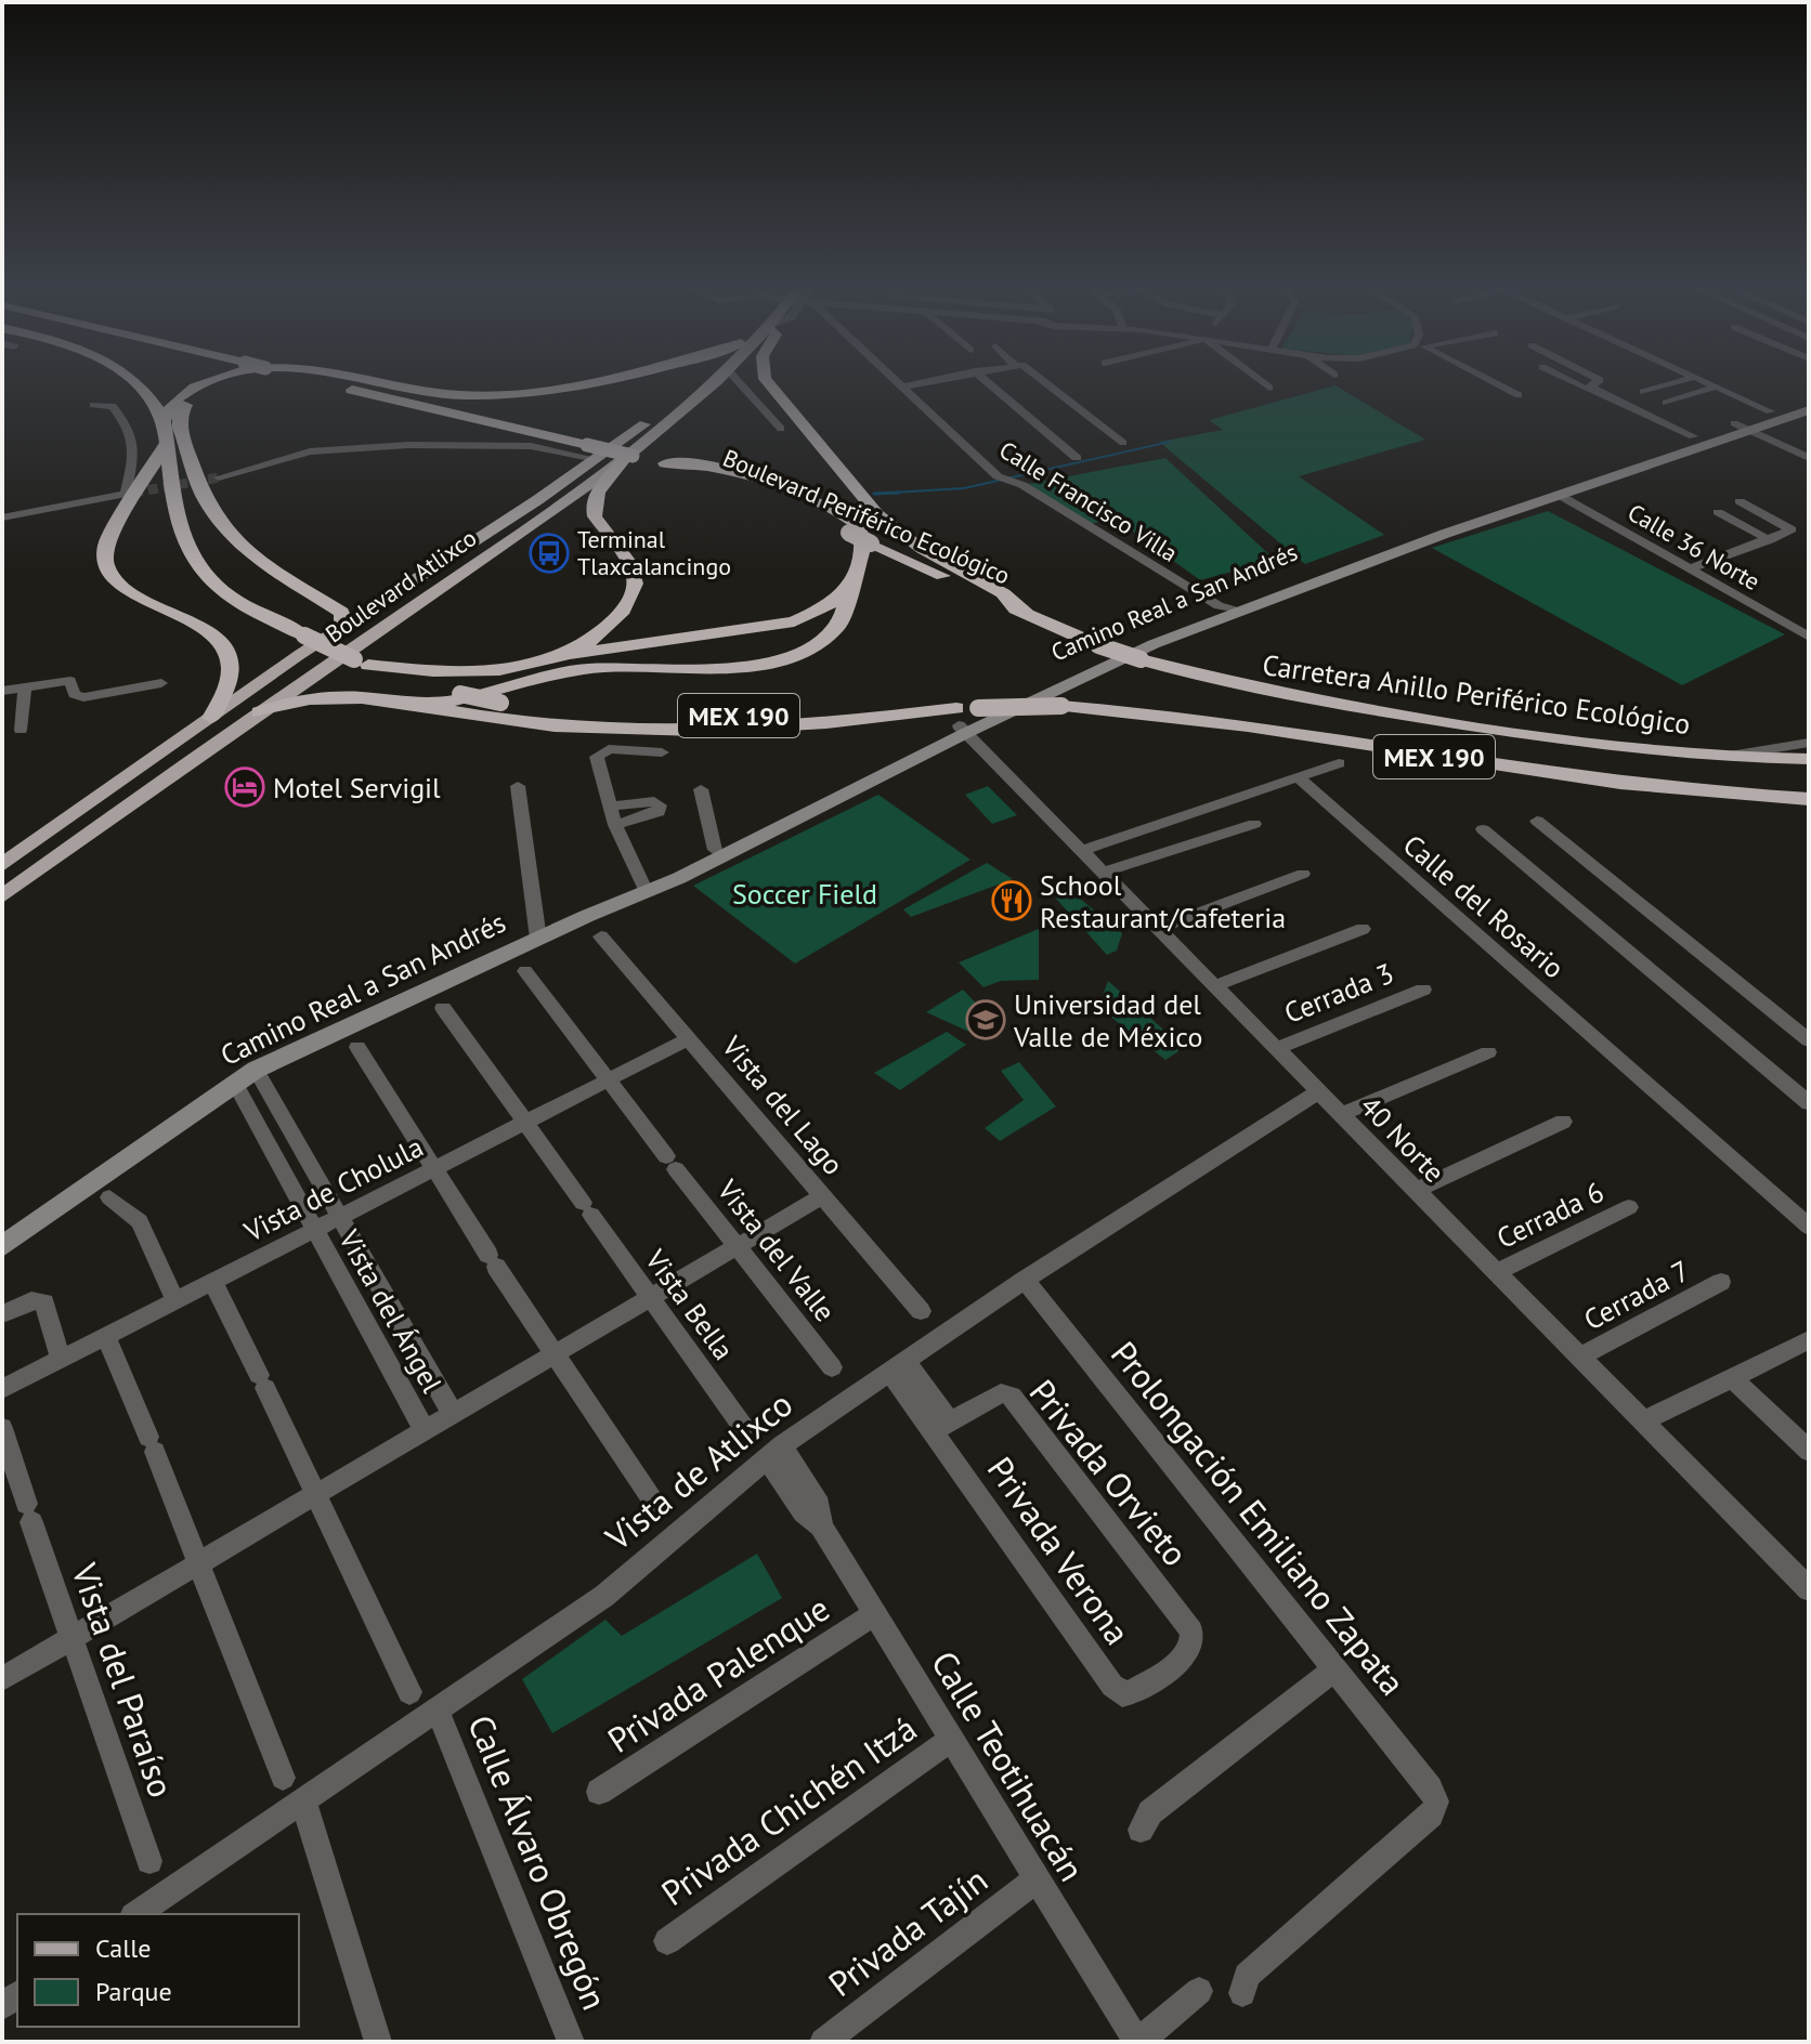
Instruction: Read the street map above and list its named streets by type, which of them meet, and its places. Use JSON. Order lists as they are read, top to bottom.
{
  "streets": {
    "highway": ["Boulevard Periférico Ecológico", "Carretera Anillo Periférico Ecológico", "MEX 190"],
    "main road": ["Boulevard Atlixco", "Camino Real a San Andrés"],
    "street": [
      "Calle Francisco Villa",
      "Calle 36 Norte",
      "Calle del Rosario",
      "Cerrada 3",
      "Vista del Lago",
      "40 Norte",
      "Vista de Cholula",
      "Cerrada 6",
      "Vista del Valle",
      "Cerrada 7",
      "Vista Bella",
      "Vista del Ángel",
      "Vista de Atlixco",
      "Privada Orvieto",
      "Prolongación Emiliano Zapata",
      "Privada Verona",
      "Privada Palenque",
      "Vista del Paraíso",
      "Calle Teotihuacán",
      "Privada Chichén Itzá",
      "Calle Álvaro Obregón",
      "Privada Tajín"
    ]
  },
  "crossings": [
    ["Calle Francisco Villa", "Camino Real a San Andrés"],
    ["Boulevard Periférico Ecológico", "Carretera Anillo Periférico Ecológico"],
    ["Calle 36 Norte", "Camino Real a San Andrés"],
    ["Camino Real a San Andrés", "MEX 190"],
    ["Camino Real a San Andrés", "40 Norte"],
    ["Camino Real a San Andrés", "Vista del Ángel"],
    ["MEX 190", "40 Norte"],
    ["Cerrada 3", "40 Norte"],
    ["Vista del Lago", "Vista de Cholula"],
    ["40 Norte", "Cerrada 6"],
    ["40 Norte", "Cerrada 7"],
    ["40 Norte", "Vista de Atlixco"],
    ["Vista de Cholula", "Vista del Valle"],
    ["Vista de Cholula", "Vista Bella"],
    ["Vista de Cholula", "Vista del Ángel"],
    ["Vista de Atlixco", "Prolongación Emiliano Zapata"],
    ["Vista de Atlixco", "Privada Verona"],
    ["Vista de Atlixco", "Calle Teotihuacán"],
    ["Vista de Atlixco", "Calle Álvaro Obregón"],
    ["Privada Orvieto", "Privada Verona"],
    ["Privada Palenque", "Calle Teotihuacán"],
    ["Calle Teotihuacán", "Privada Chichén Itzá"],
    ["Calle Teotihuacán", "Privada Tajín"]
  ],
  "parks": ["Soccer Field"],
  "places": {
    "bus stop": ["Terminal Tlaxcalancingo"],
    "hotel": ["Motel Servigil"],
    "restaurant": ["School Restaurant/Cafeteria"],
    "school or university": ["Universidad del Valle de México"]
  },
  "legend": ["Calle", "Parque"]
}
